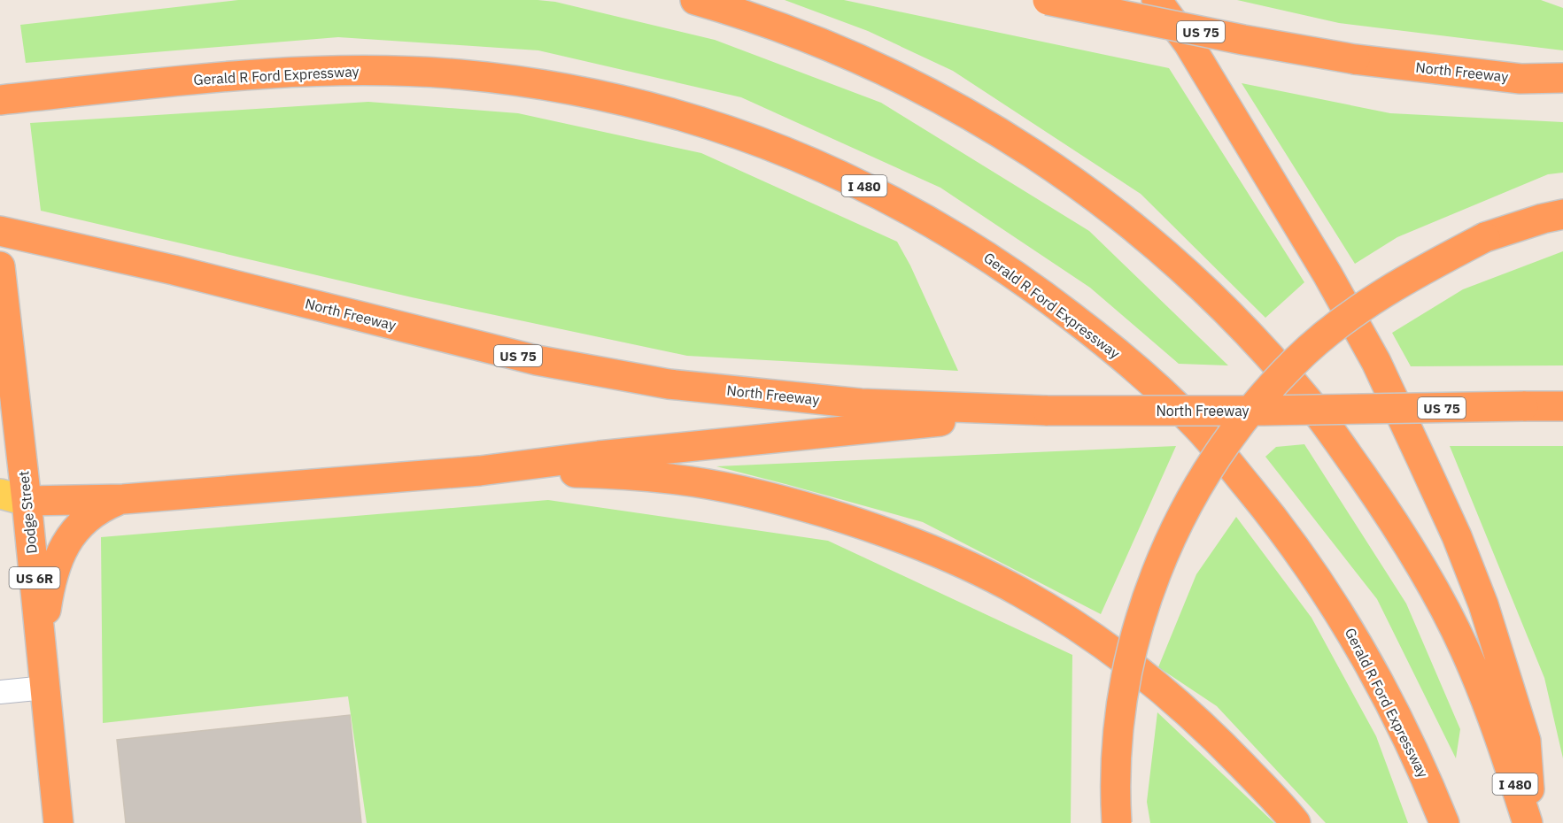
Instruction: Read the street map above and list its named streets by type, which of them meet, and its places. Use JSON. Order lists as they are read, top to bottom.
{
  "streets": {
    "highway": [
      "US 75",
      "North Freeway",
      "Gerald R Ford Expressway",
      "I 480",
      "Dodge Street",
      "US 6R"
    ]
  }
}
